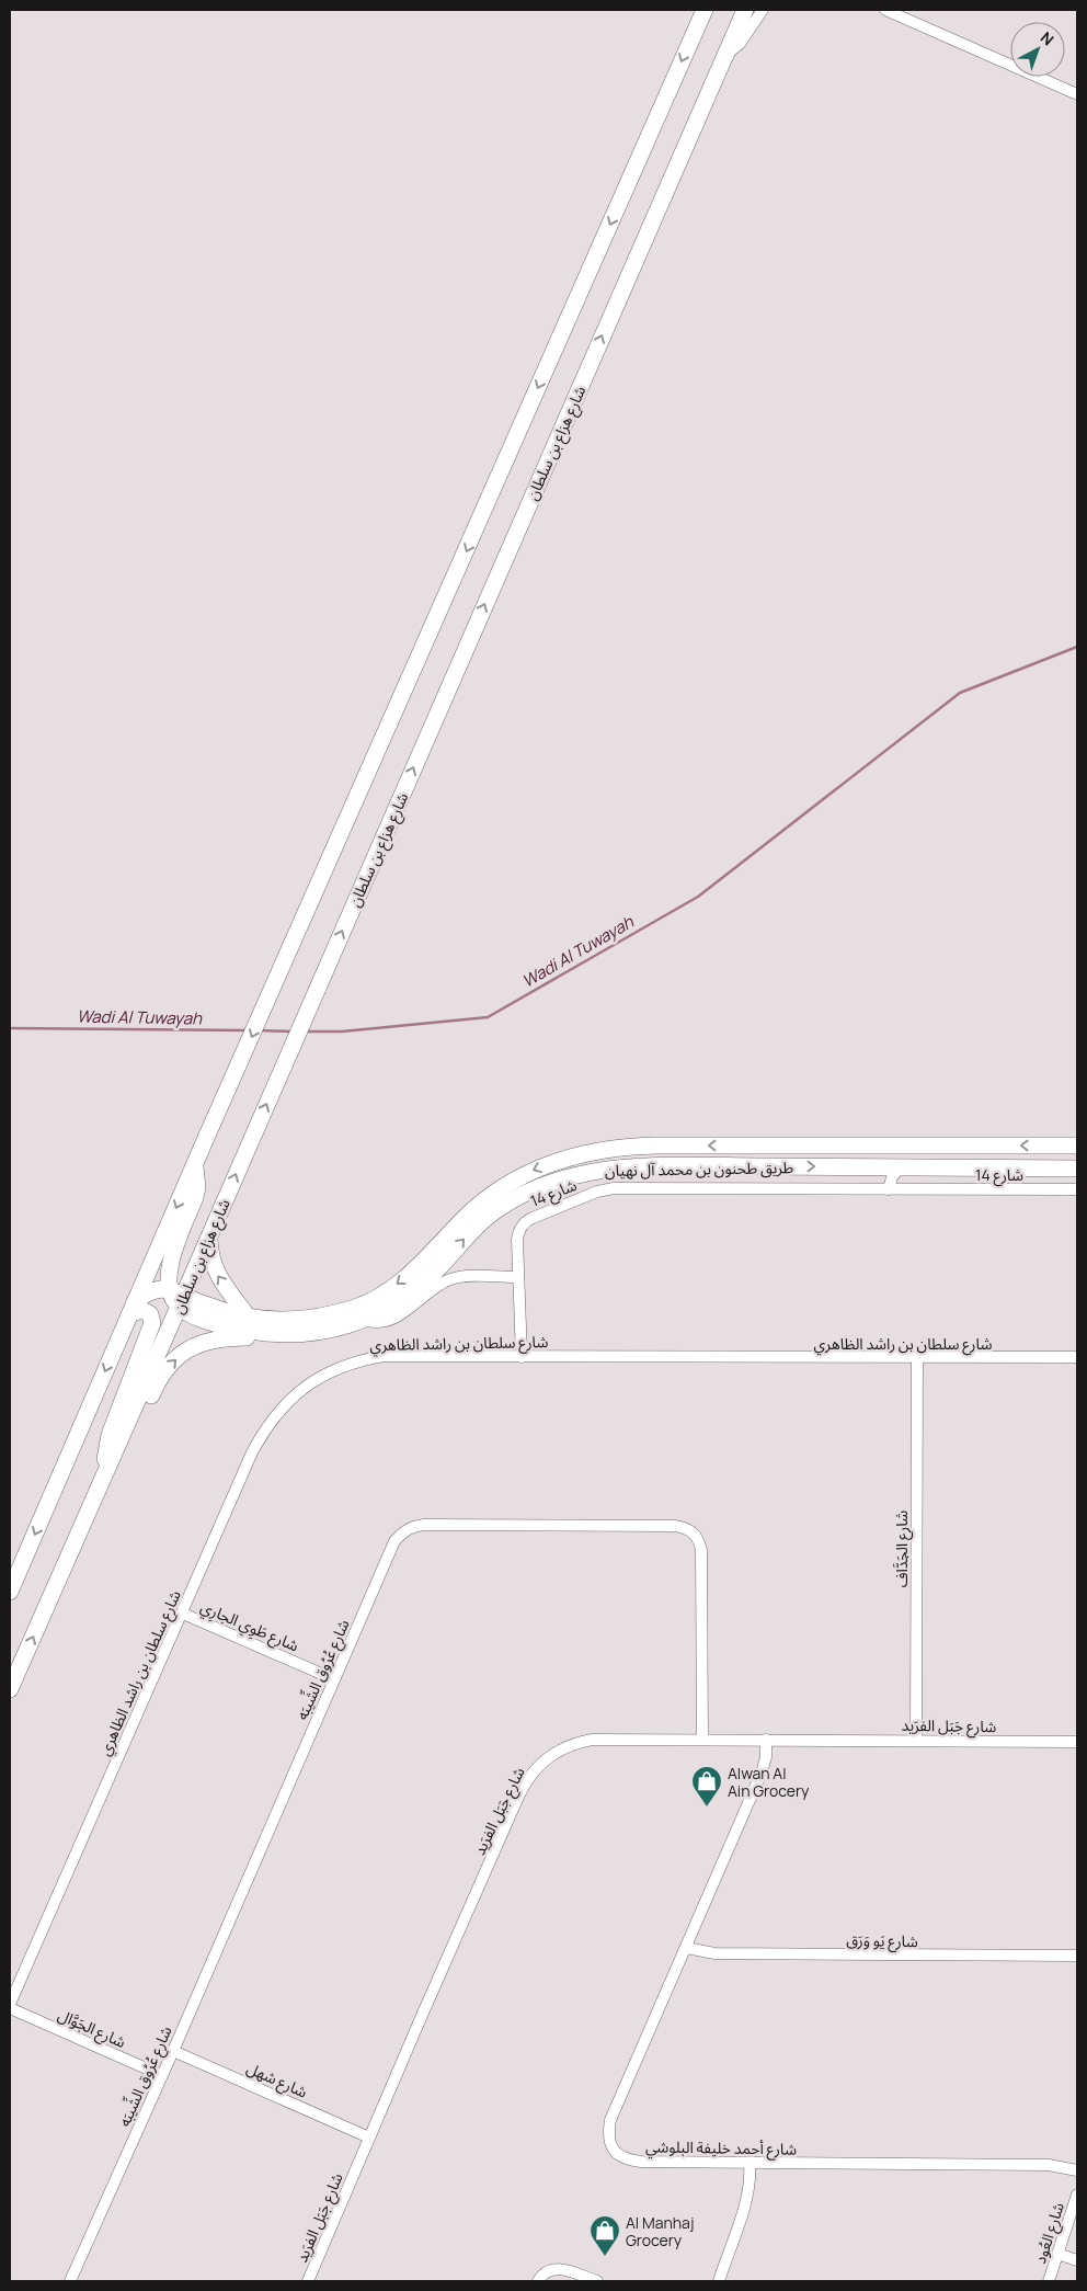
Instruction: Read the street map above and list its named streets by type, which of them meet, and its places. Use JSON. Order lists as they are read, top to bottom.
{
  "streets": {
    "main road": ["شارع هزاع بن سلطان", "طريق طحنون بن محمد آل نهيان"],
    "street": [
      "شارع 14",
      "شارع سلطان بن راشد الظاهري",
      "شارع الجَدَّاف",
      "شارع طَوِي الجارِي",
      "شارع عُرُوق الشِّيبَه",
      "شارع جَبَل الفرَيد",
      "شارع يَو وَرَق",
      "شارع الجَوَّال",
      "شارع شهل",
      "شارع أحمد خليفة البلوشي",
      "شارع العُود"
    ]
  },
  "crossings": [
    ["شارع هزاع بن سلطان", "طريق طحنون بن محمد آل نهيان"],
    ["شارع 14", "شارع سلطان بن راشد الظاهري"],
    ["شارع سلطان بن راشد الظاهري", "شارع الجَدَّاف"],
    ["شارع سلطان بن راشد الظاهري", "شارع طَوِي الجارِي"],
    ["شارع سلطان بن راشد الظاهري", "شارع الجَوَّال"],
    ["شارع الجَدَّاف", "شارع جَبَل الفرَيد"],
    ["شارع طَوِي الجارِي", "شارع عُرُوق الشِّيبَه"],
    ["شارع عُرُوق الشِّيبَه", "شارع جَبَل الفرَيد"],
    ["شارع عُرُوق الشِّيبَه", "شارع الجَوَّال"],
    ["شارع عُرُوق الشِّيبَه", "شارع شهل"],
    ["شارع جَبَل الفرَيد", "شارع شهل"],
    ["شارع جَبَل الفرَيد", "شارع أحمد خليفة البلوشي"],
    ["شارع يَو وَرَق", "شارع أحمد خليفة البلوشي"]
  ],
  "water": ["Wadi Al Tuwayah"],
  "places": {
    "shop": ["Alwan Al Ain Grocery", "Al Manhaj Grocery"]
  },
  "north": "top right"
}
